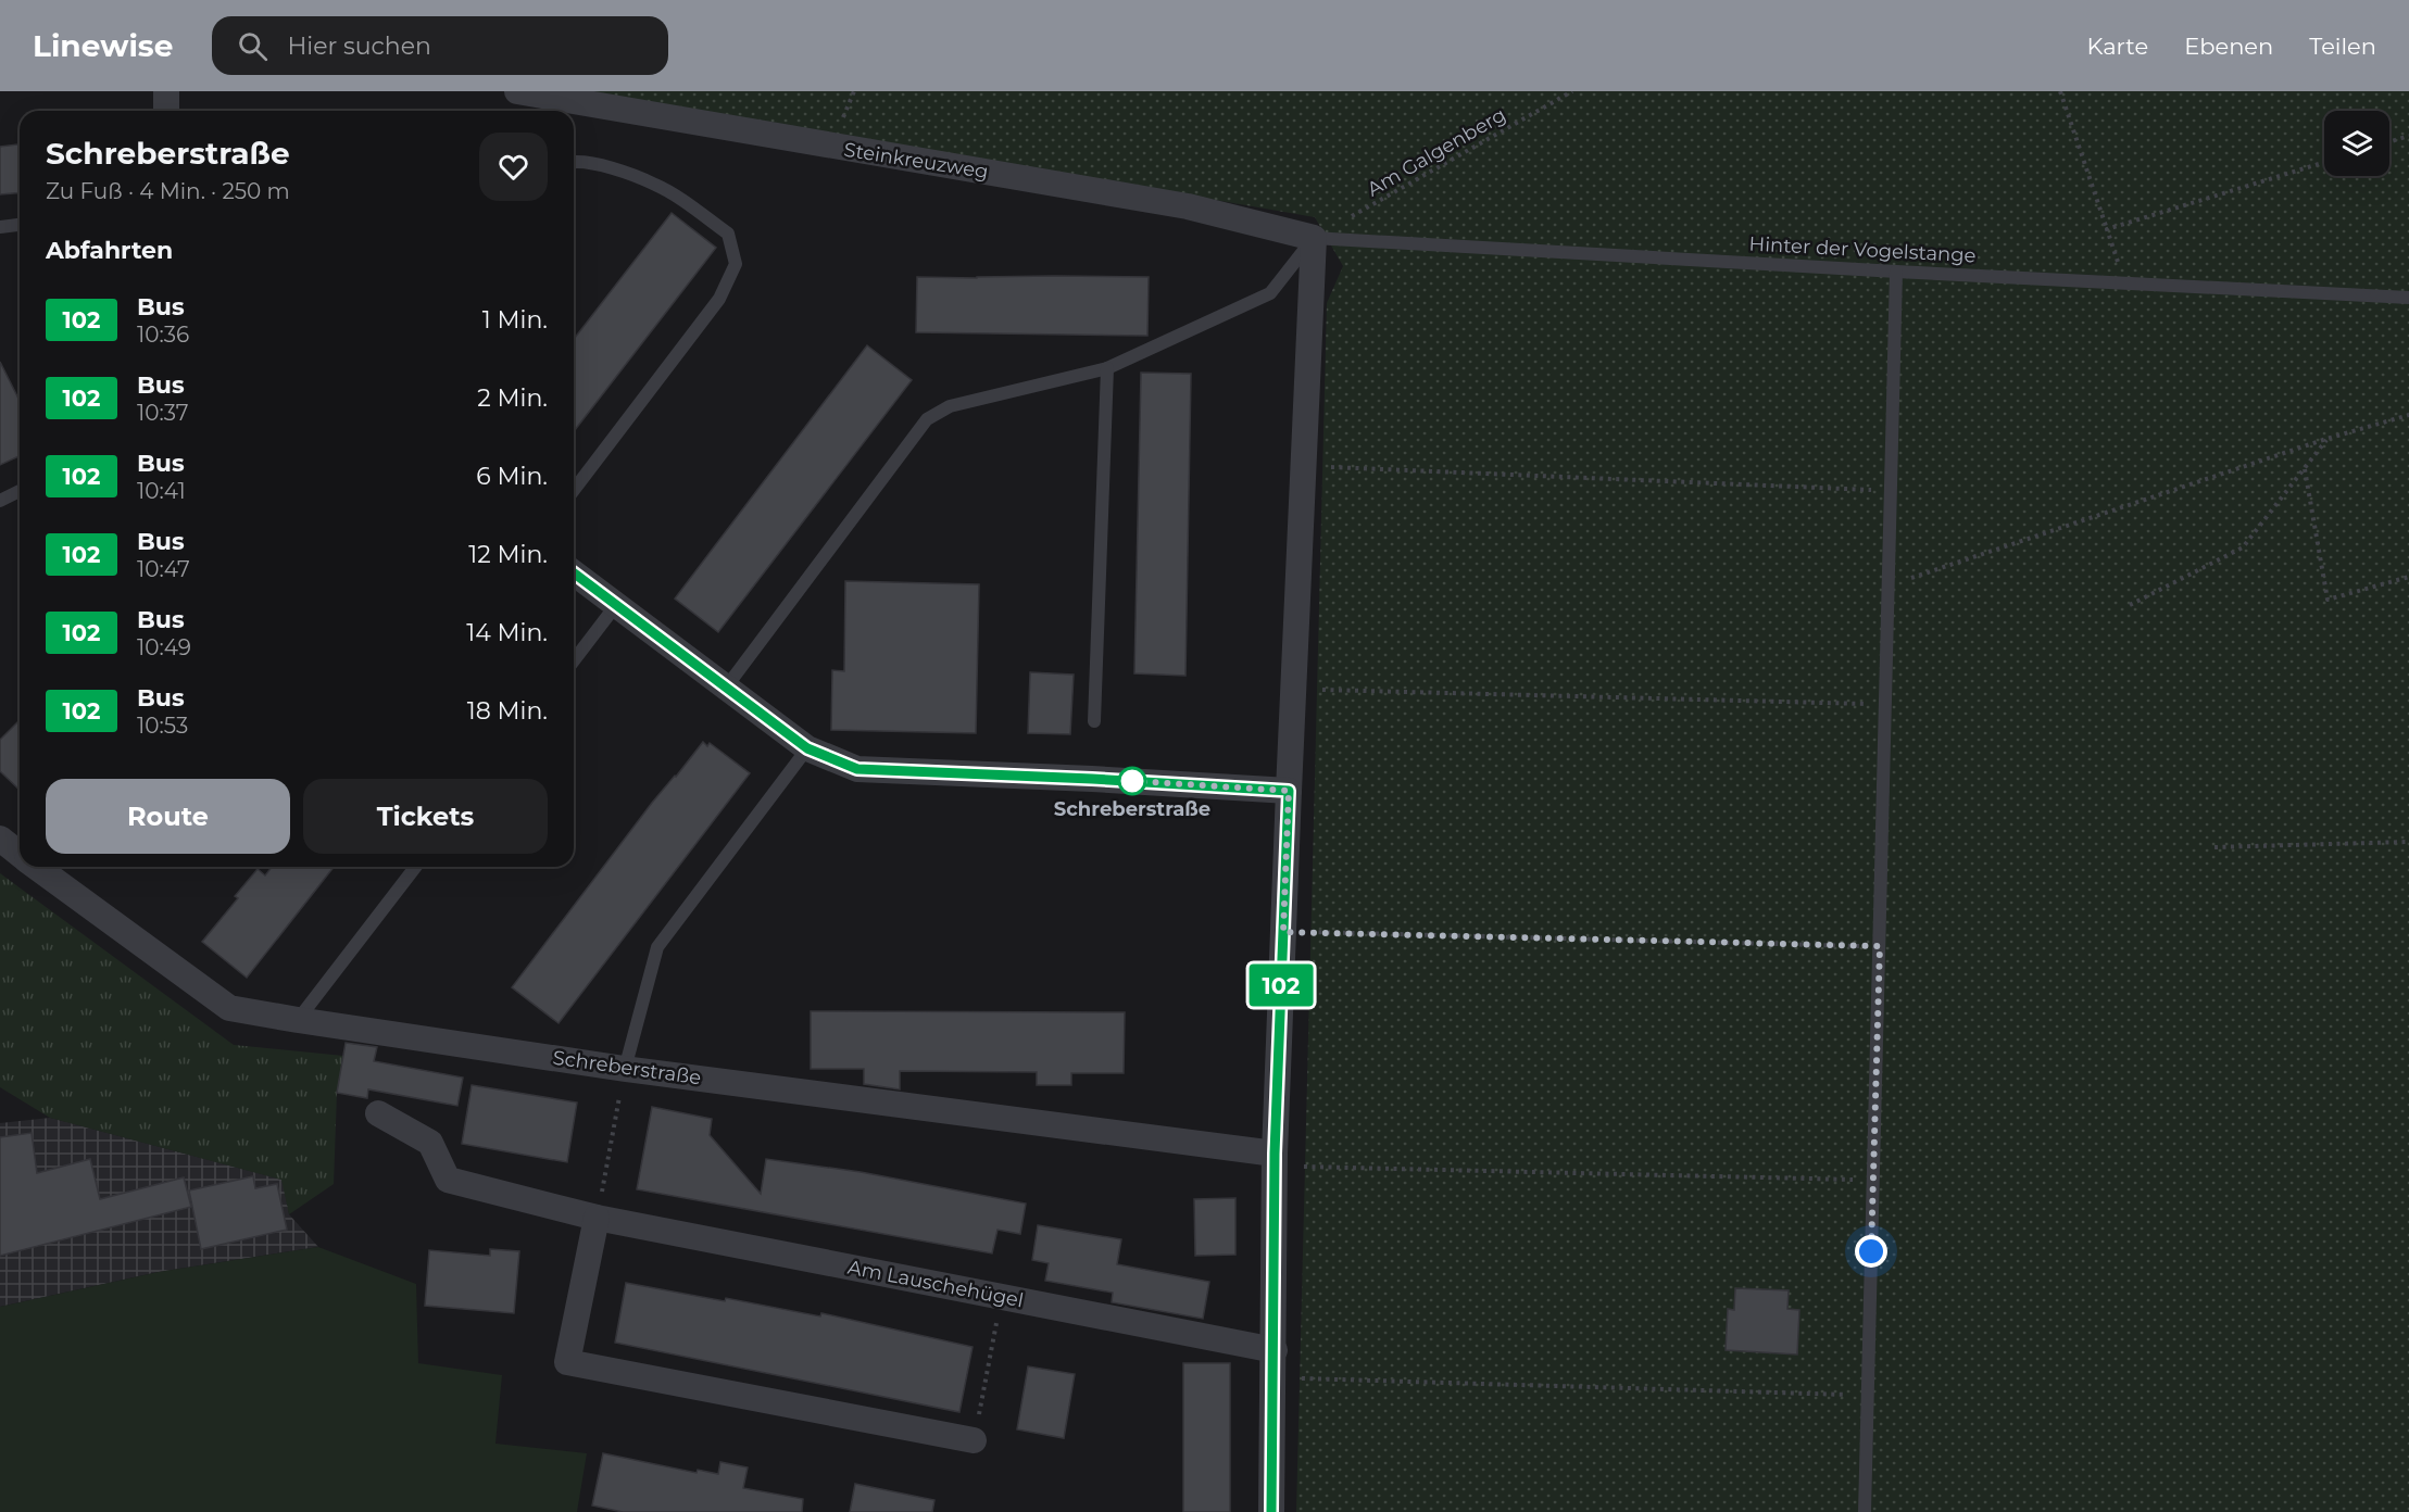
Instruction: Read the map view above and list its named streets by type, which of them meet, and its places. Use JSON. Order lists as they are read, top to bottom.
{
  "streets": {
    "street": ["Steinkreuzweg", "Schreberstraße", "Am Lauschehügel"],
    "lane": ["Hinter der Vogelstange"],
    "path": ["Am Galgenberg"]
  },
  "crossings": [
    ["Am Galgenberg", "Steinkreuzweg"],
    ["Am Galgenberg", "Hinter der Vogelstange"],
    ["Steinkreuzweg", "Hinter der Vogelstange"]
  ],
  "places": ["Schreberstraße"],
  "lines": ["bus line 102"],
  "page": {
    "header": "Linewise",
    "search": "Hier suchen",
    "nav": ["Karte", "Ebenen", "Teilen"],
    "on_map": "102",
    "heading": [
      ["Schreberstraße", "Zu Fuß · 4 Min. · 250 m"],
      "Abfahrten"
    ],
    "list": [
      {
        "mark": "102",
        "name": "Bus",
        "note": "10:36",
        "value": "1 Min."
      },
      {
        "mark": "102",
        "name": "Bus",
        "note": "10:37",
        "value": "2 Min."
      },
      {
        "mark": "102",
        "name": "Bus",
        "note": "10:41",
        "value": "6 Min."
      },
      {
        "mark": "102",
        "name": "Bus",
        "note": "10:47",
        "value": "12 Min."
      },
      {
        "mark": "102",
        "name": "Bus",
        "note": "10:49",
        "value": "14 Min."
      },
      {
        "mark": "102",
        "name": "Bus",
        "note": "10:53",
        "value": "18 Min."
      }
    ],
    "buttons": ["Route", "Tickets"]
  }
}
